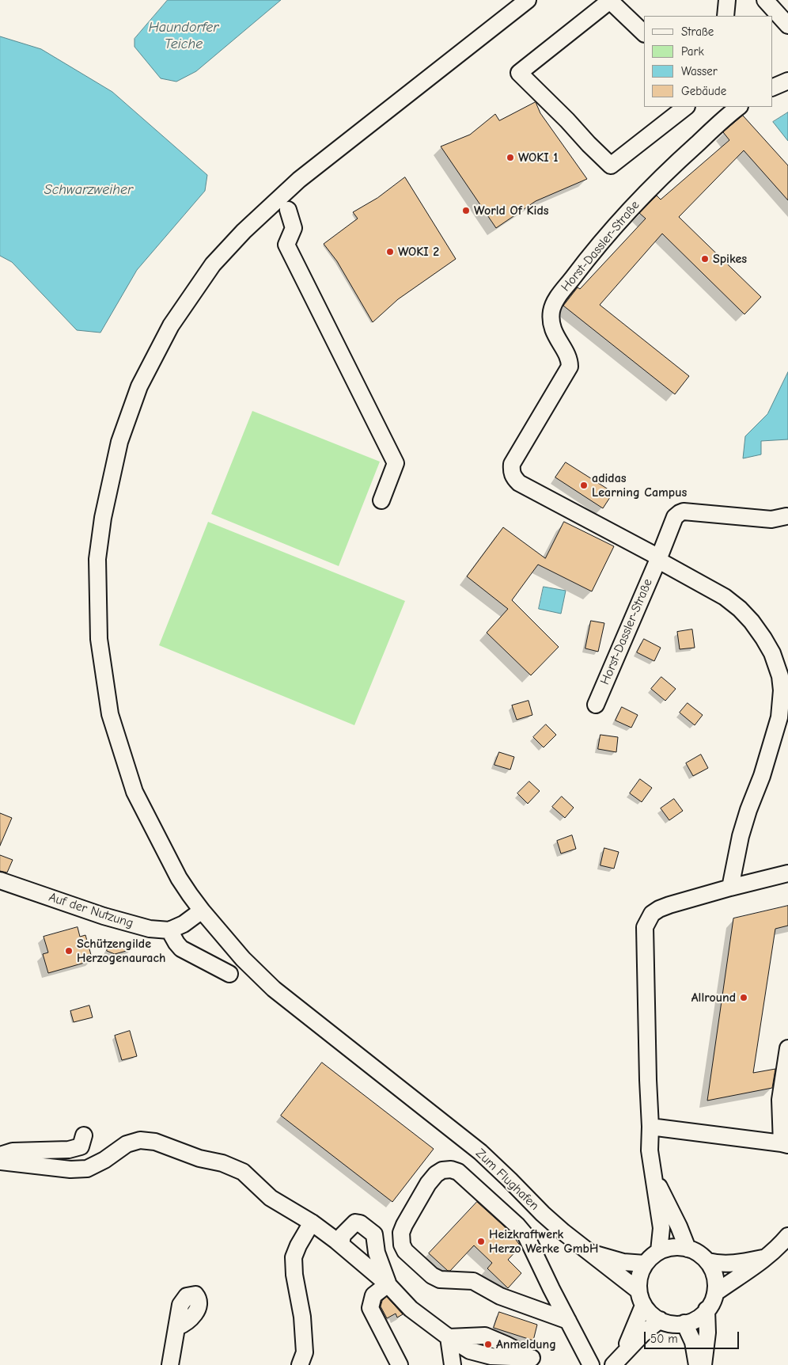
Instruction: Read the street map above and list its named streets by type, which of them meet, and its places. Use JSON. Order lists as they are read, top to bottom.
{
  "streets": {
    "street": ["Horst-Dassler-Straße", "Auf der Nutzung", "Zum Flughafen"]
  },
  "water": ["Haundorfer Teiche", "Schwarzweiher"],
  "places": [
    "WOKI 1",
    "World Of Kids",
    "WOKI 2",
    "Spikes",
    "adidas Learning Campus",
    "Schützengilde Herzogenaurach",
    "Allround",
    "Heizkraftwerk Herzo Werke GmbH",
    "Anmeldung"
  ],
  "legend": [
    "Straße",
    "Park",
    "Wasser",
    "Gebäude"
  ],
  "scale_bar": "50 m"
}
